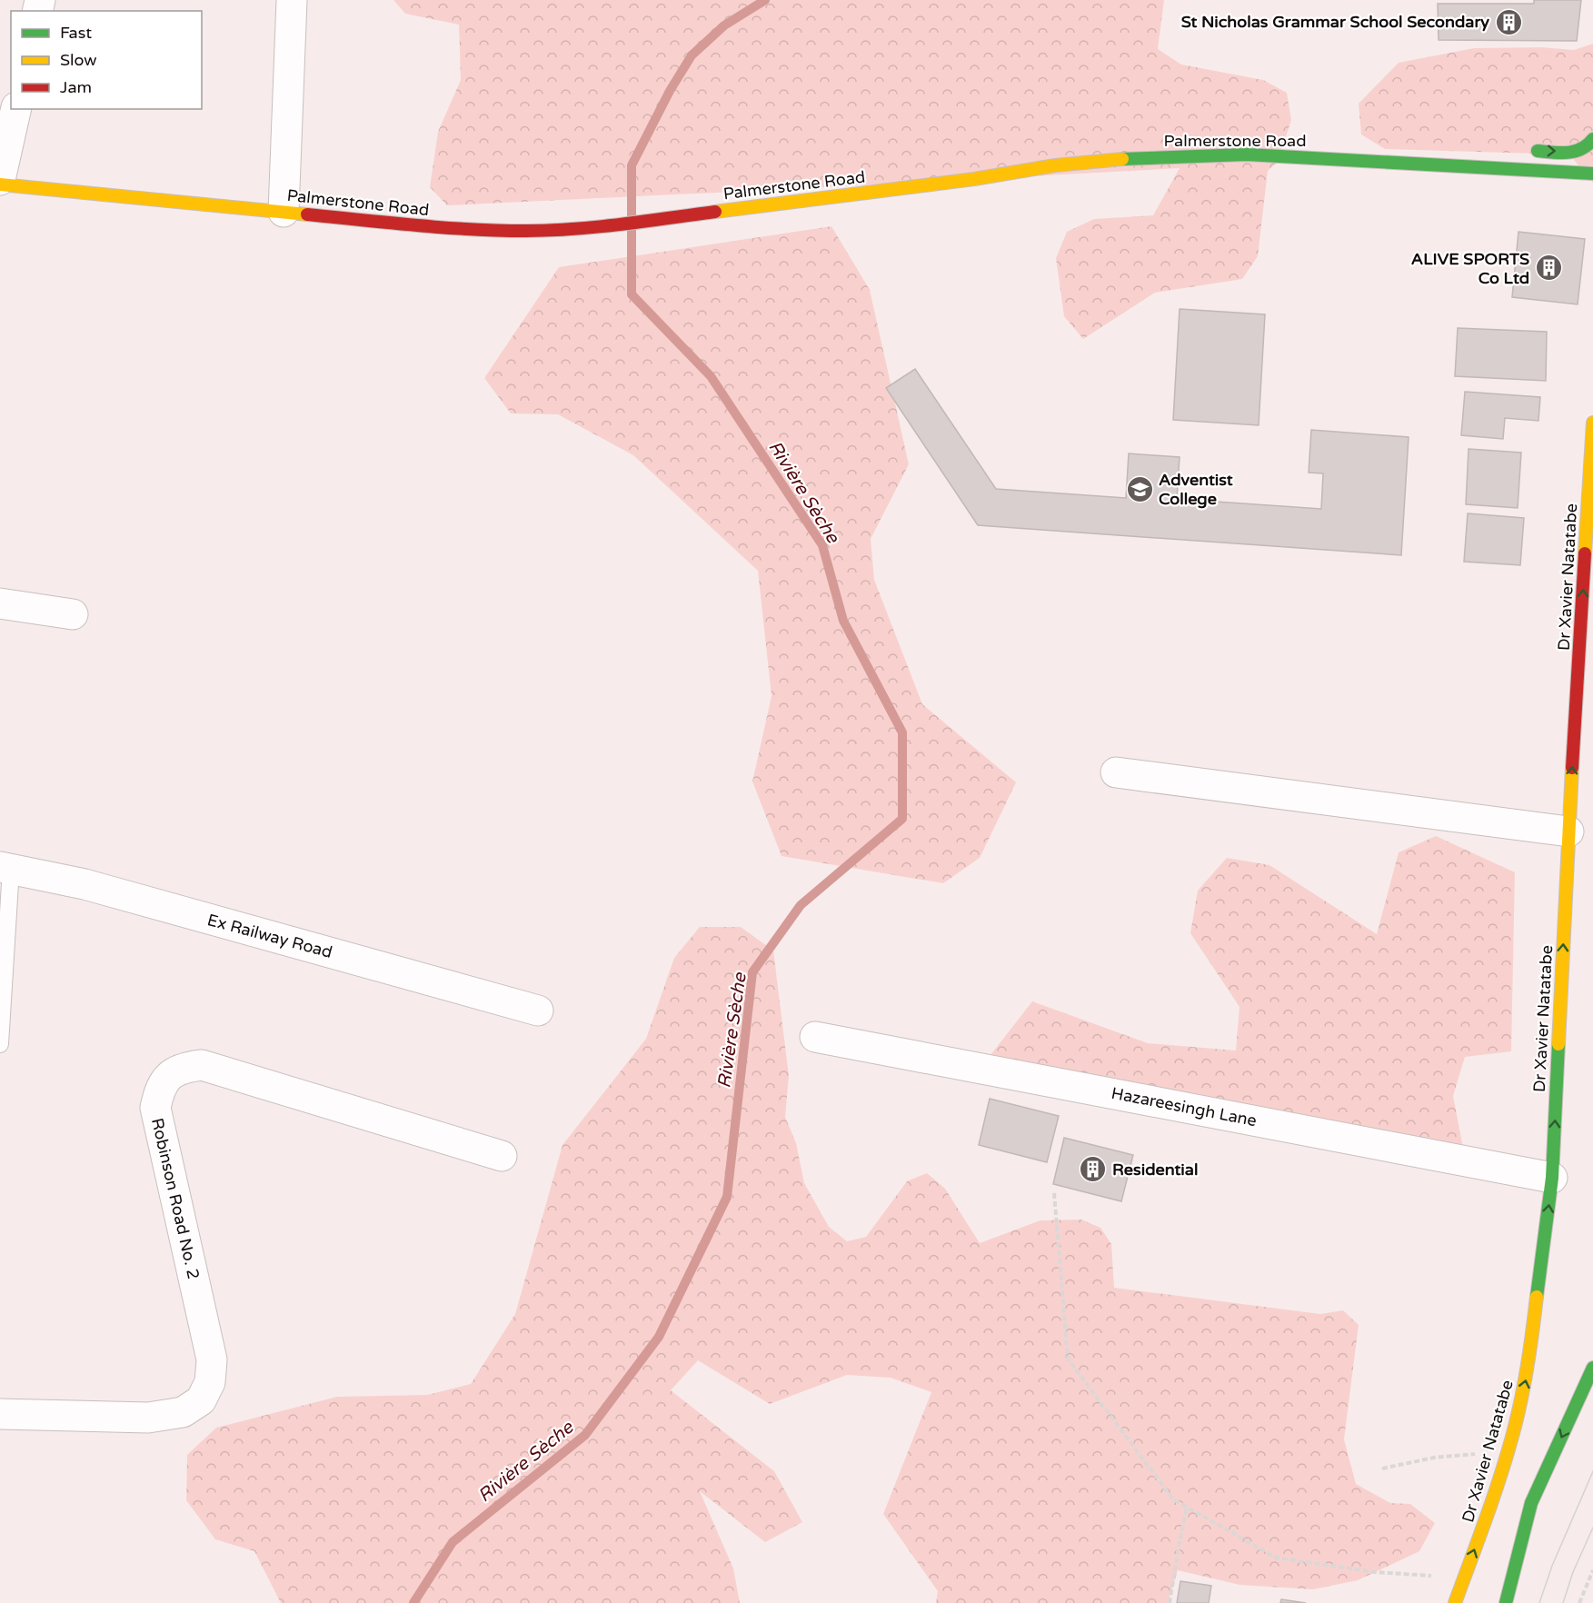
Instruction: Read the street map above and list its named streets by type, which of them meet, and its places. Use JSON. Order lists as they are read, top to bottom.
{
  "streets": {
    "main road": ["Palmerstone Road", "Dr Xavier Natatabe"],
    "street": ["Ex Railway Road", "Hazareesingh Lane", "Robinson Road No. 2"]
  },
  "crossings": [
    ["Dr Xavier Natatabe", "Hazareesingh Lane"]
  ],
  "one_way": ["Dr Xavier Natatabe"],
  "water": ["Rivière Sèche"],
  "places": {
    "building": ["St Nicholas Grammar School Secondary", "ALIVE SPORTS Co Ltd", "Residential"],
    "school or university": ["Adventist College"]
  },
  "legend": ["Fast", "Slow", "Jam"]
}
